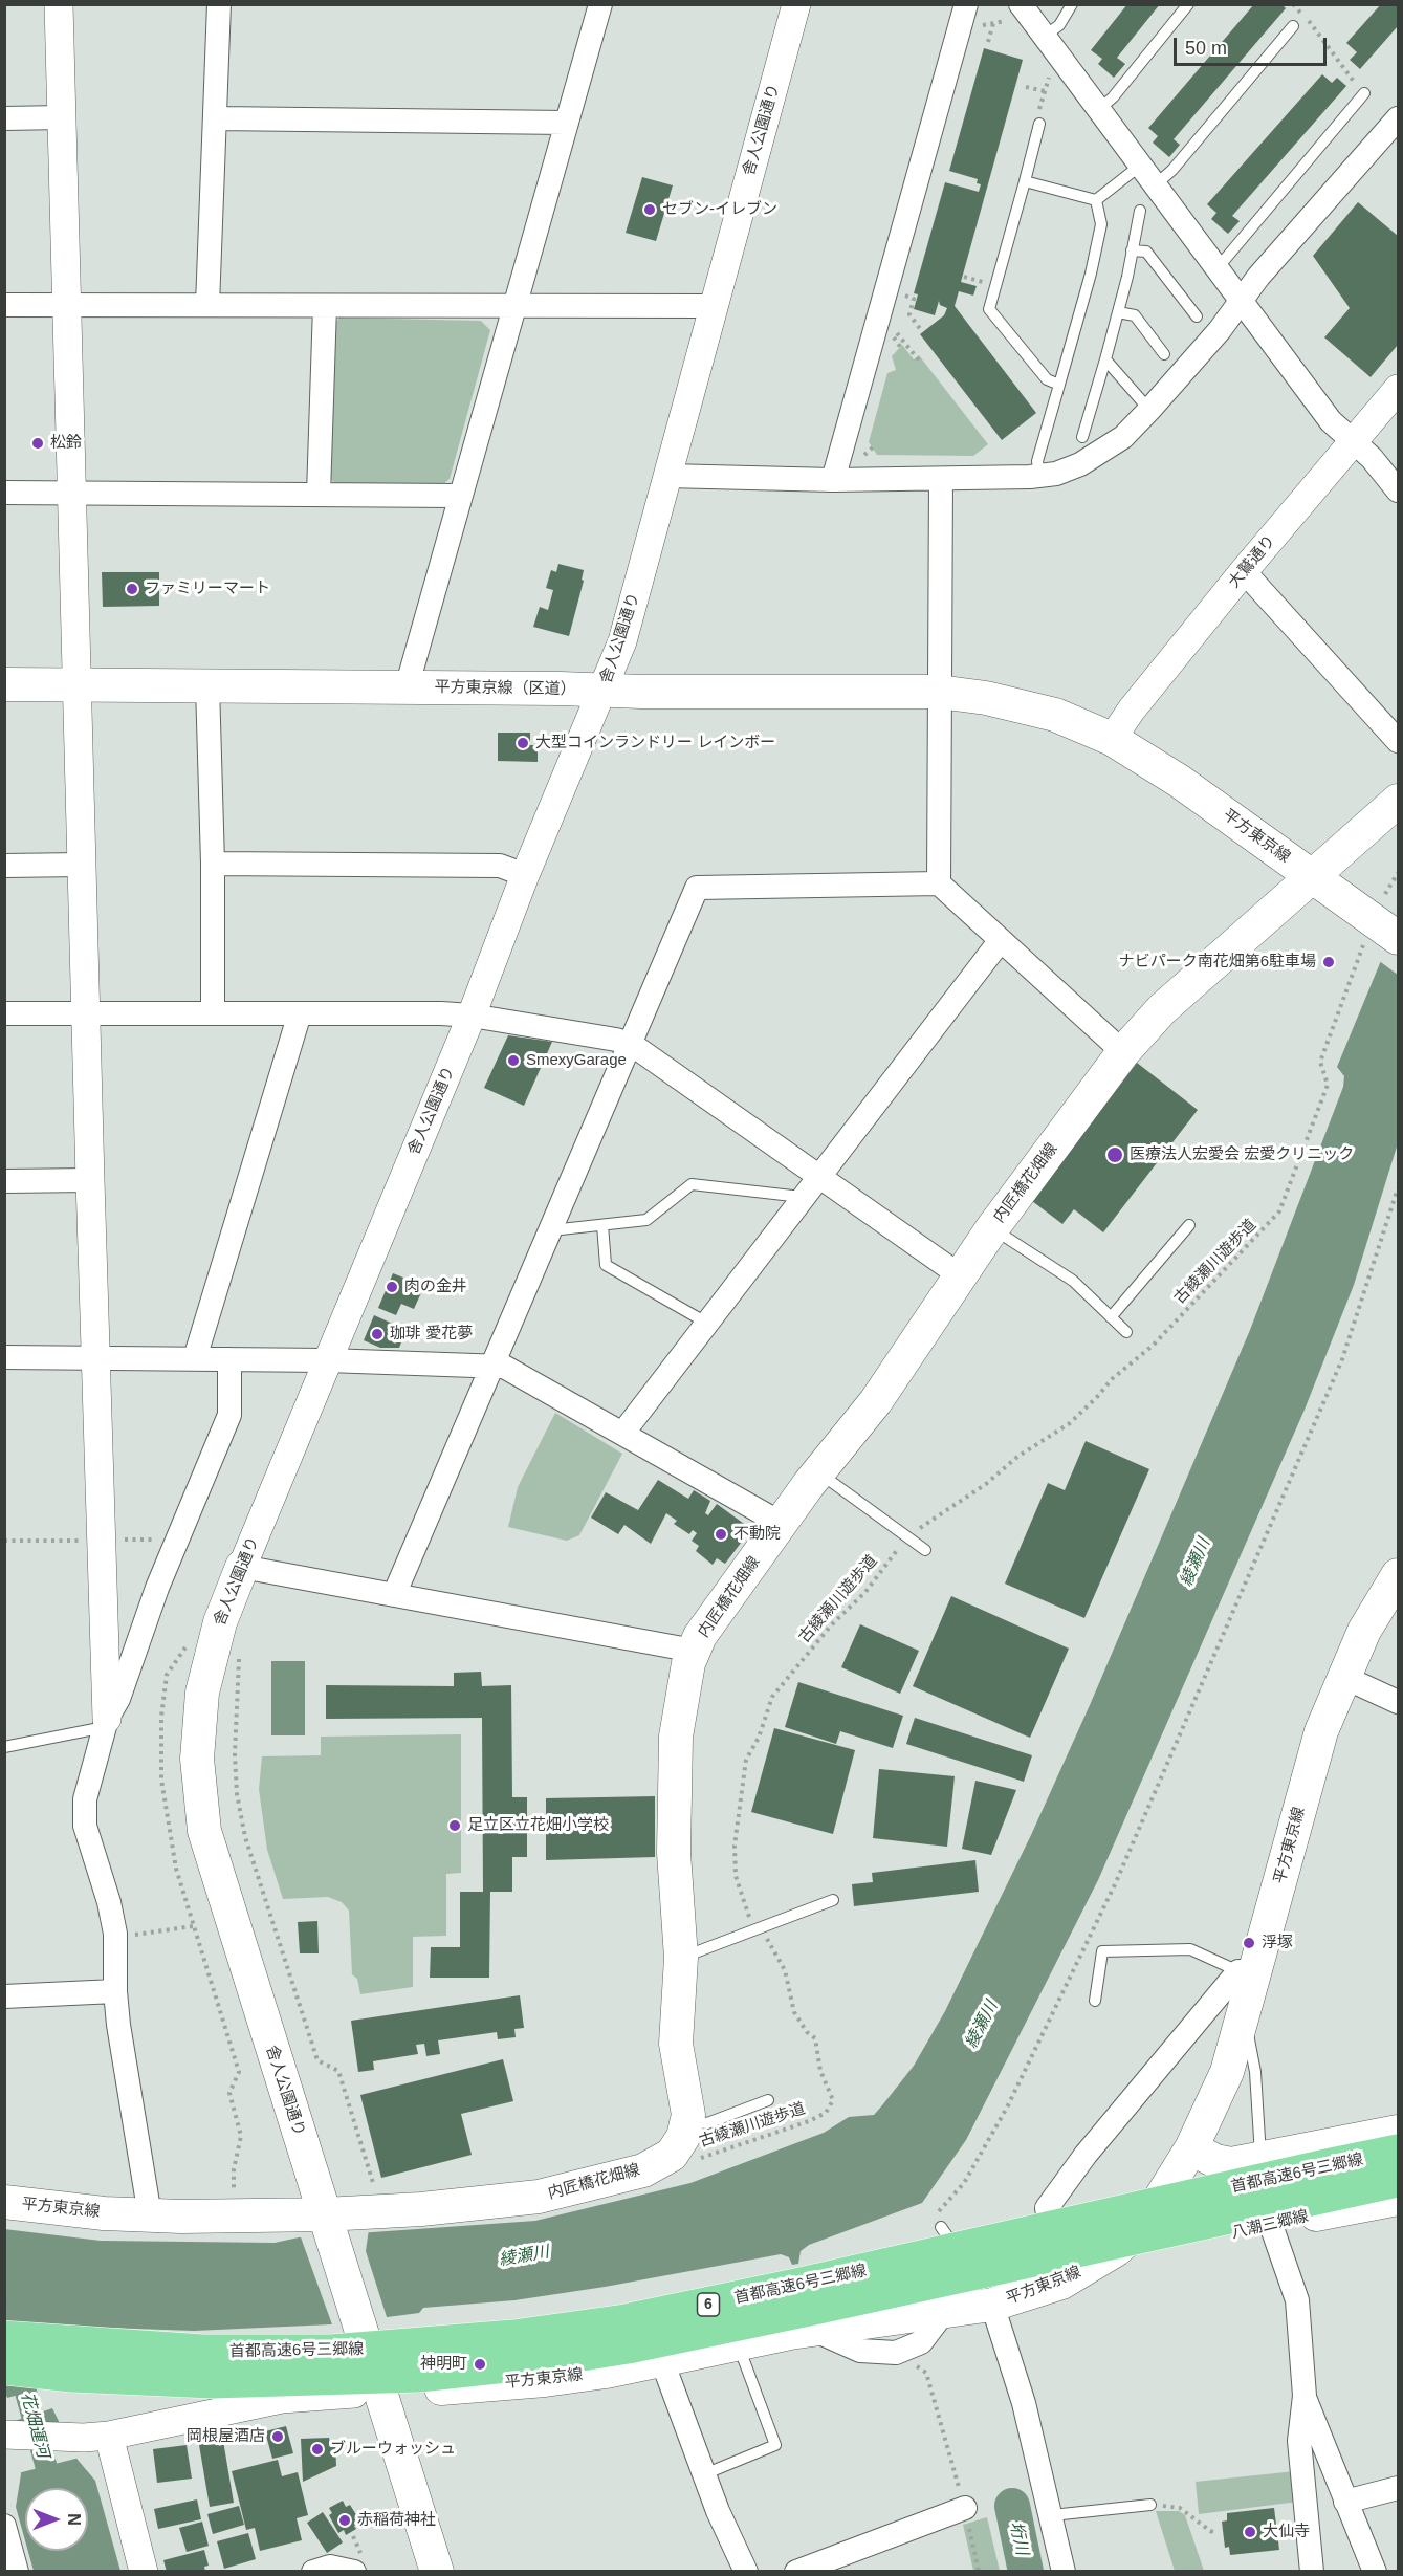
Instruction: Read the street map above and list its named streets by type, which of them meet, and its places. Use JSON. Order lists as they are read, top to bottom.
{
  "streets": {
    "highway": ["首都高速6号三郷線", "6"],
    "main road": [
      "舎人公園通り",
      "平方東京線（区道）",
      "平方東京線",
      "内匠橋花畑線",
      "八潮三郷線"
    ],
    "street": ["大鷲通り"],
    "path": ["古綾瀬川遊歩道"]
  },
  "crossings": [
    ["舎人公園通り", "平方東京線（区道）"],
    ["舎人公園通り", "平方東京線"],
    ["舎人公園通り", "内匠橋花畑線"],
    ["大鷲通り", "平方東京線（区道）"],
    ["大鷲通り", "平方東京線"],
    ["平方東京線（区道）", "平方東京線"],
    ["平方東京線", "内匠橋花畑線"],
    ["平方東京線", "古綾瀬川遊歩道"],
    ["平方東京線", "八潮三郷線"],
    ["内匠橋花畑線", "古綾瀬川遊歩道"]
  ],
  "water": ["綾瀬川", "花畑運河", "垳川"],
  "places": [
    "セブン-イレブン",
    "松鈴",
    "ファミリーマート",
    "大型コインランドリー レインボー",
    "ナビパーク南花畑第6駐車場",
    "SmexyGarage",
    "医療法人宏愛会 宏愛クリニック",
    "肉の金井",
    "珈琲 愛花夢",
    "不動院",
    "足立区立花畑小学校",
    "浮塚",
    "神明町",
    "岡根屋酒店",
    "ブルーウォッシュ",
    "赤稲荷神社",
    "大仙寺"
  ],
  "scale_bar": "50 m",
  "north": "right"
}
